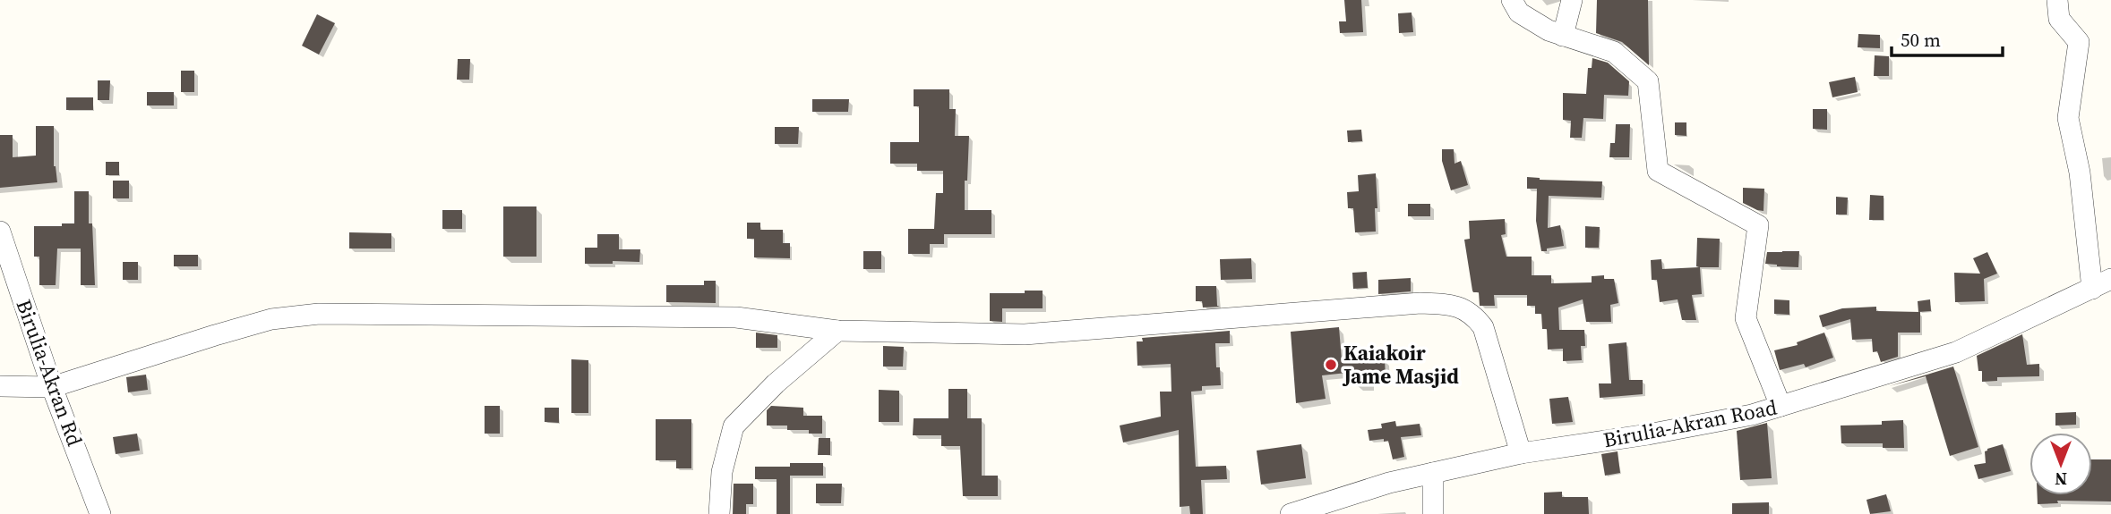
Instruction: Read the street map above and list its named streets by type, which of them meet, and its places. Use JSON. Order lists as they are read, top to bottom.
{
  "streets": {
    "street": ["Birulia-Akran Rd", "Birulia-Akran Road"]
  },
  "places": ["Kaiakoir Jame Masjid"],
  "scale_bar": "50 m",
  "north": "bottom"
}
